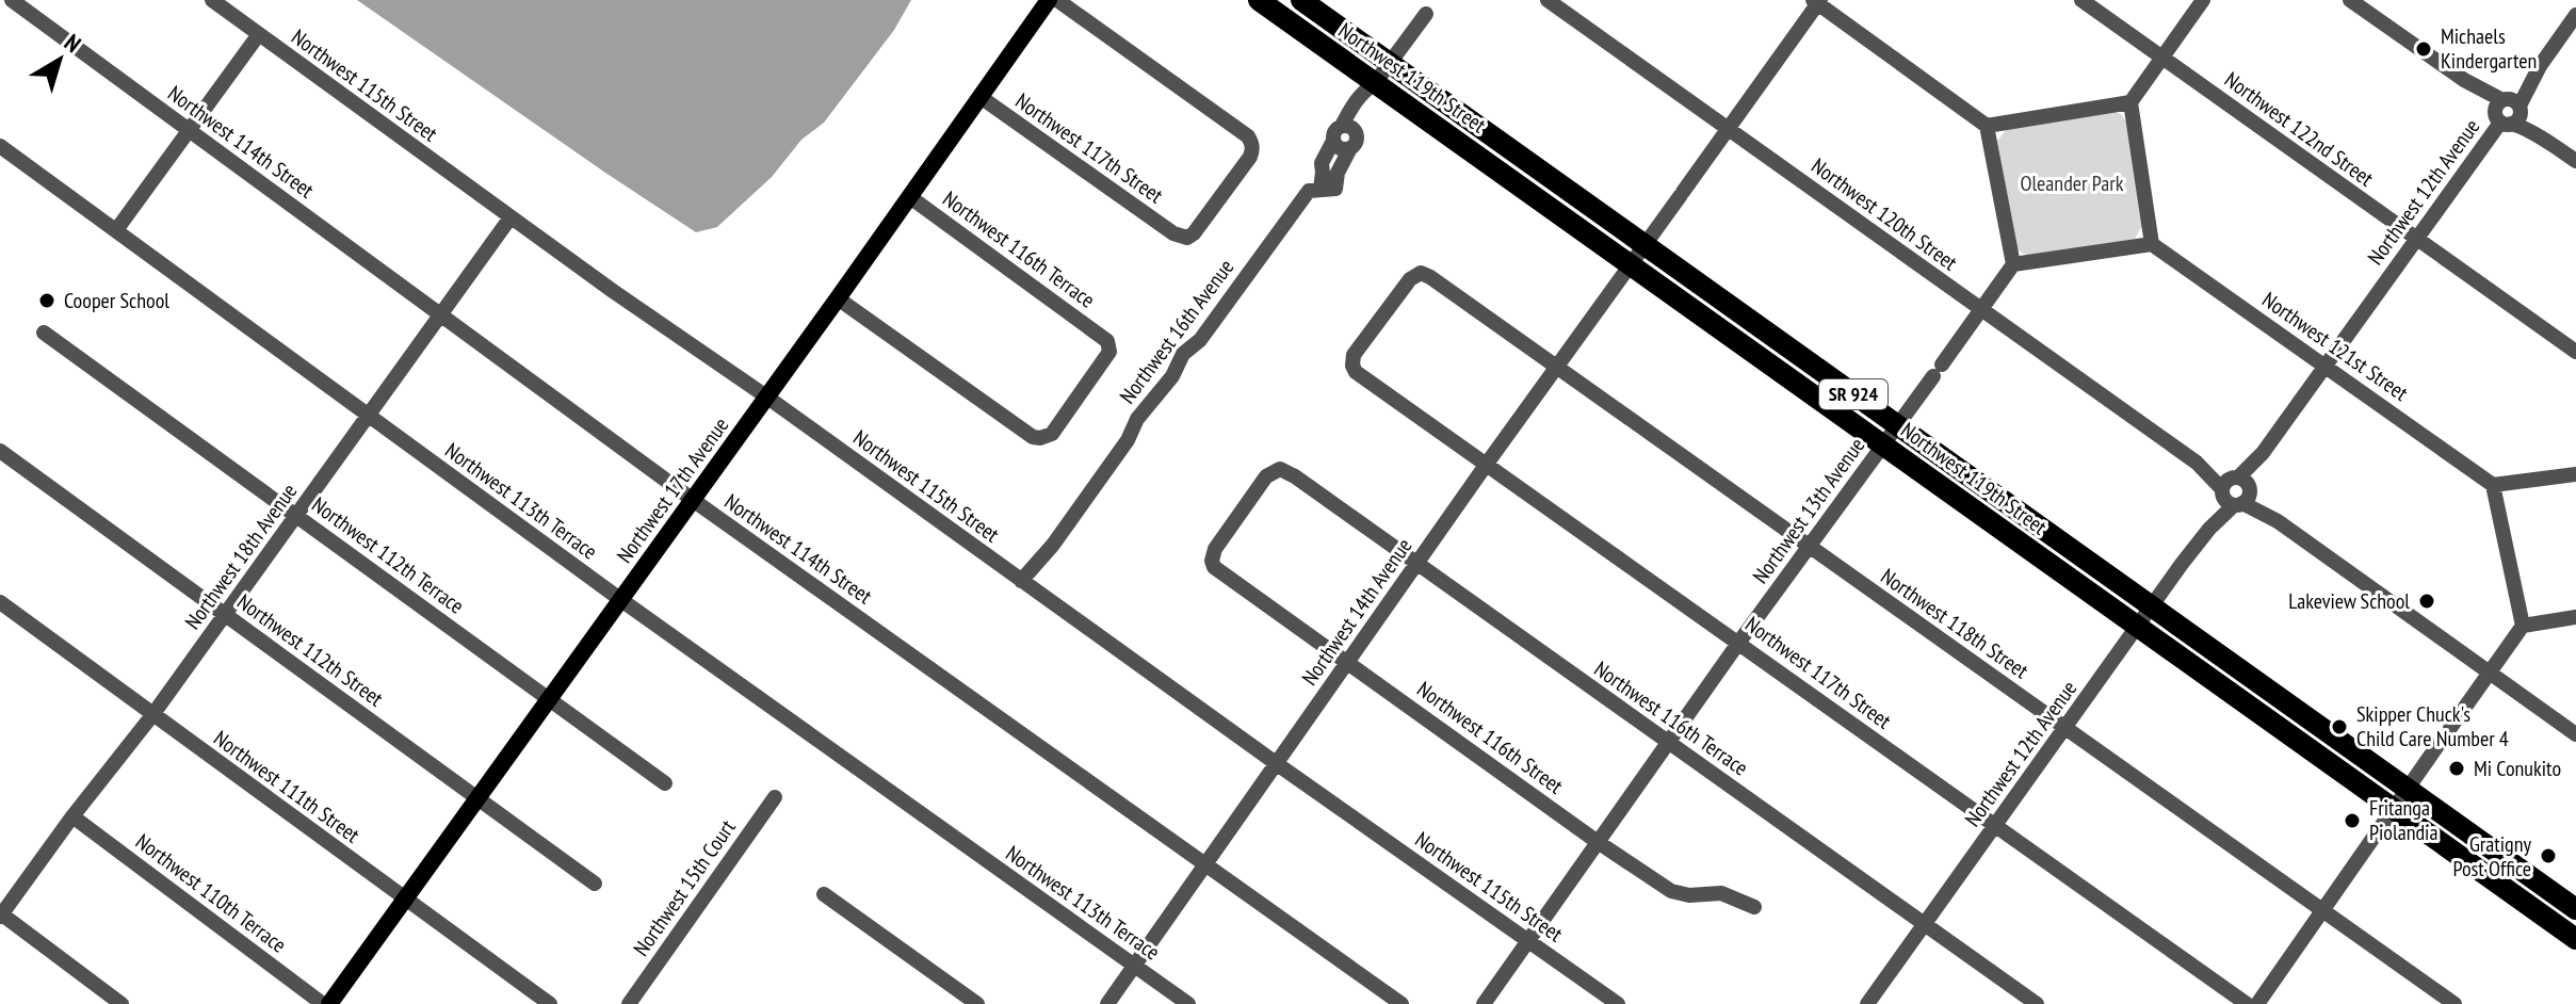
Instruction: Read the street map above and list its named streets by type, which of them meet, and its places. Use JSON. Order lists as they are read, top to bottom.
{
  "streets": {
    "highway": ["Northwest 119th Street", "SR 924"],
    "main road": ["Northwest 17th Avenue"],
    "street": [
      "Northwest 115th Street",
      "Northwest 122nd Street",
      "Northwest 114th Street",
      "Northwest 117th Street",
      "Northwest 12th Avenue",
      "Northwest 120th Street",
      "Northwest 116th Terrace",
      "Northwest 16th Avenue",
      "Northwest 121st Street",
      "Northwest 113th Terrace",
      "Northwest 13th Avenue",
      "Northwest 112th Terrace",
      "Northwest 18th Avenue",
      "Northwest 14th Avenue",
      "Northwest 118th Street",
      "Northwest 112th Street",
      "Northwest 116th Street",
      "Northwest 111th Street",
      "Northwest 15th Court",
      "Northwest 110th Terrace"
    ]
  },
  "crossings": [
    ["Northwest 119th Street", "Northwest 12th Avenue"],
    ["Northwest 119th Street", "Northwest 16th Avenue"],
    ["Northwest 119th Street", "Northwest 13th Avenue"],
    ["Northwest 119th Street", "Northwest 14th Avenue"],
    ["Northwest 115th Street", "Northwest 16th Avenue"],
    ["Northwest 115th Street", "Northwest 17th Avenue"],
    ["Northwest 115th Street", "Northwest 13th Avenue"],
    ["Northwest 115th Street", "Northwest 18th Avenue"],
    ["Northwest 115th Street", "Northwest 14th Avenue"],
    ["Northwest 122nd Street", "Northwest 12th Avenue"],
    ["Northwest 114th Street", "Northwest 17th Avenue"],
    ["Northwest 114th Street", "Northwest 18th Avenue"],
    ["Northwest 114th Street", "Northwest 14th Avenue"],
    ["Northwest 117th Street", "Northwest 12th Avenue"],
    ["Northwest 117th Street", "Northwest 17th Avenue"],
    ["Northwest 117th Street", "Northwest 13th Avenue"],
    ["Northwest 117th Street", "Northwest 14th Avenue"],
    ["Northwest 117th Street", "Northwest 118th Street"],
    ["Northwest 12th Avenue", "Northwest 120th Street"],
    ["Northwest 12th Avenue", "Northwest 116th Terrace"],
    ["Northwest 12th Avenue", "Northwest 121st Street"],
    ["Northwest 12th Avenue", "Northwest 118th Street"],
    ["Northwest 120th Street", "Northwest 13th Avenue"],
    ["Northwest 120th Street", "Northwest 14th Avenue"],
    ["Northwest 116th Terrace", "Northwest 17th Avenue"],
    ["Northwest 116th Terrace", "Northwest 13th Avenue"],
    ["Northwest 116th Terrace", "Northwest 14th Avenue"],
    ["Northwest 116th Terrace", "Northwest 116th Street"],
    ["Northwest 17th Avenue", "Northwest 113th Terrace"],
    ["Northwest 17th Avenue", "Northwest 112th Terrace"],
    ["Northwest 17th Avenue", "Northwest 112th Street"],
    ["Northwest 17th Avenue", "Northwest 111th Street"],
    ["Northwest 17th Avenue", "Northwest 110th Terrace"],
    ["Northwest 113th Terrace", "Northwest 18th Avenue"],
    ["Northwest 113th Terrace", "Northwest 14th Avenue"],
    ["Northwest 13th Avenue", "Northwest 118th Street"],
    ["Northwest 13th Avenue", "Northwest 116th Street"],
    ["Northwest 112th Terrace", "Northwest 18th Avenue"],
    ["Northwest 18th Avenue", "Northwest 112th Street"],
    ["Northwest 18th Avenue", "Northwest 111th Street"],
    ["Northwest 18th Avenue", "Northwest 110th Terrace"],
    ["Northwest 14th Avenue", "Northwest 118th Street"],
    ["Northwest 14th Avenue", "Northwest 116th Street"]
  ],
  "parks": ["Oleander Park"],
  "places": [
    "Michaels Kindergarten",
    "Cooper School",
    "Lakeview School",
    "Skipper Chuck's Child Care Number 4",
    "Mi Conukito",
    "Fritanga Piolandia",
    "Gratigny Post Office"
  ],
  "north": "top right"
}
